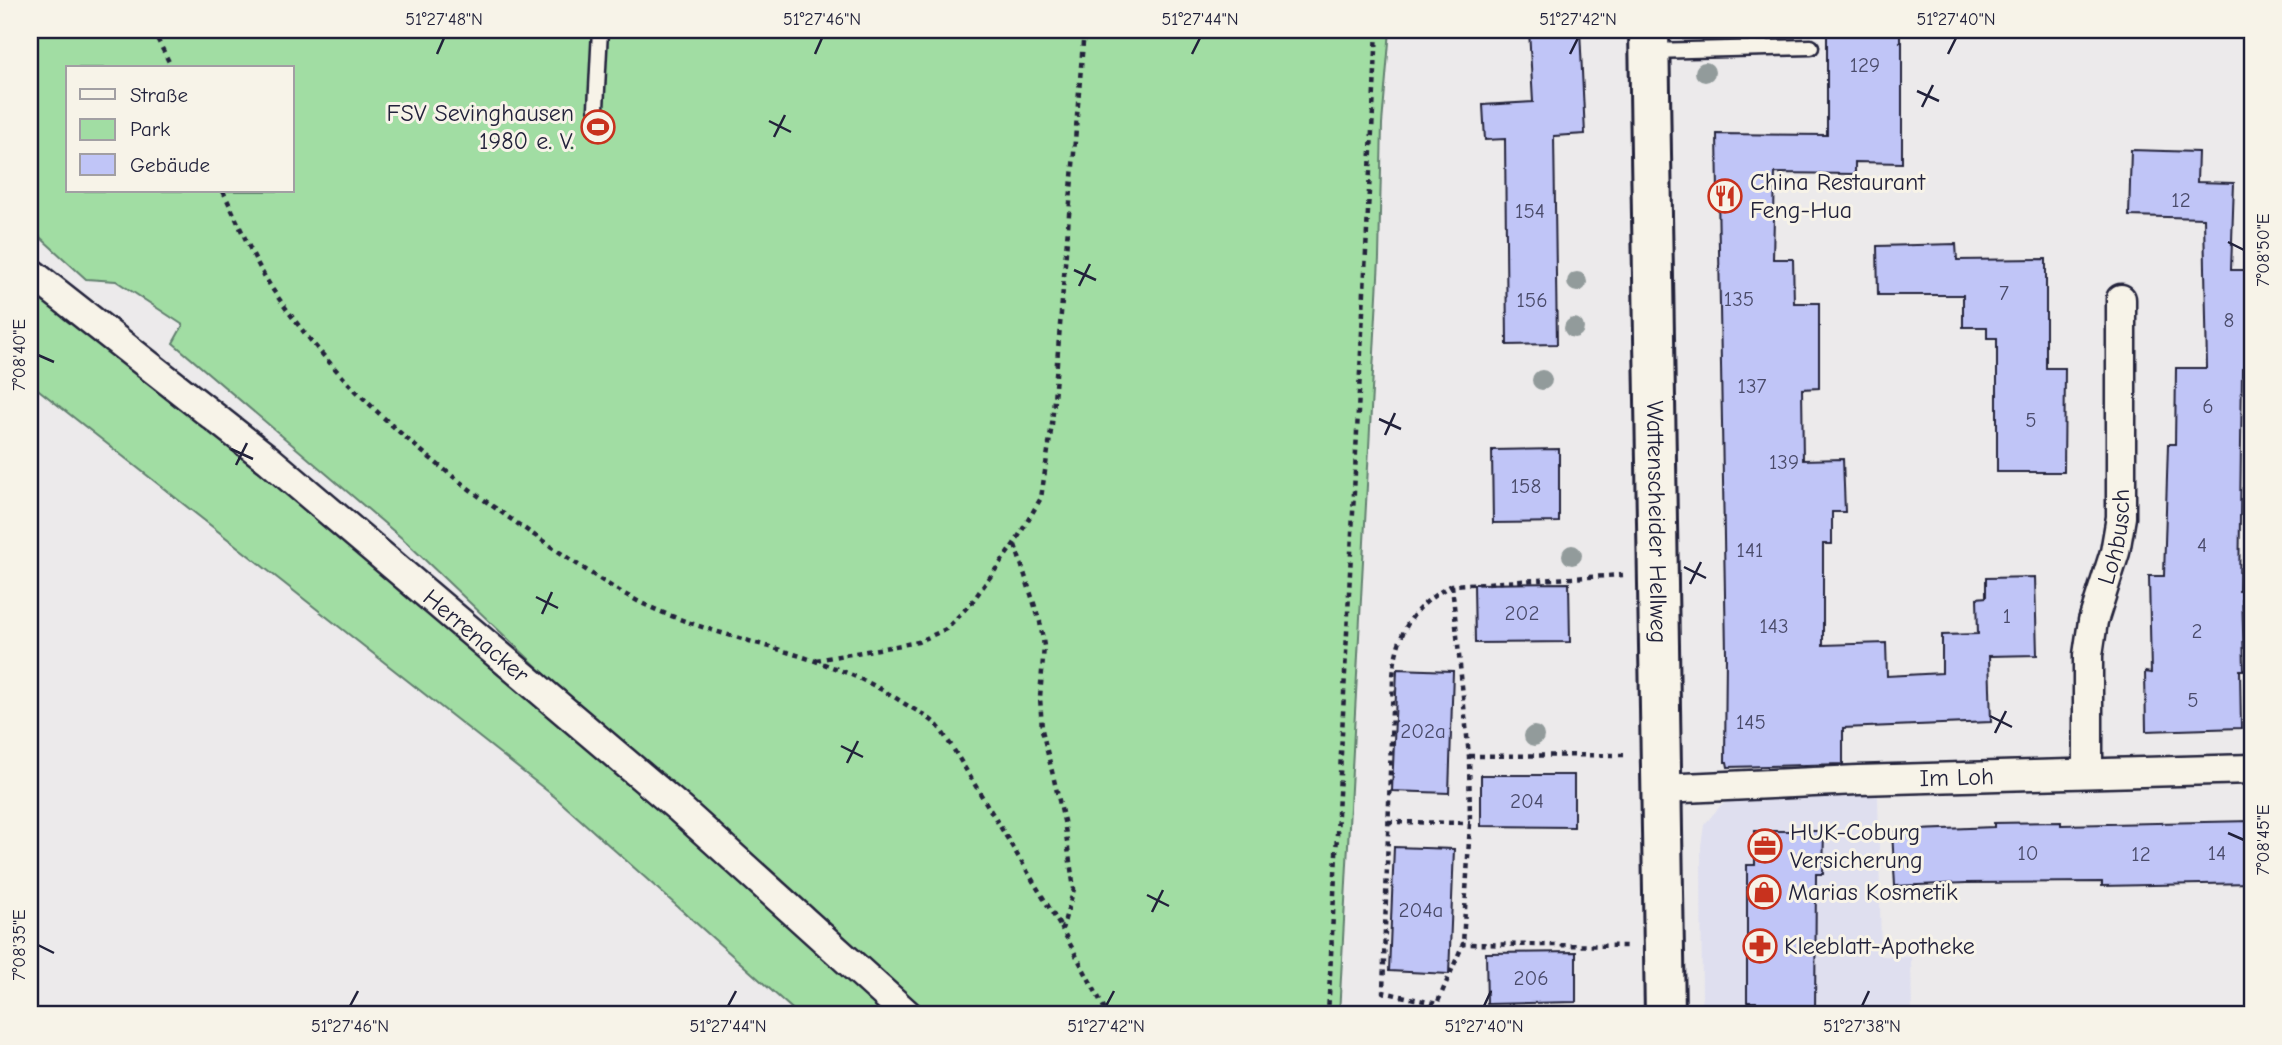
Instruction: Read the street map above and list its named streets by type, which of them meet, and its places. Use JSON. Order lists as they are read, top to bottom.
{
  "streets": {
    "main road": ["Wattenscheider Hellweg"],
    "street": ["Lohbusch", "Herrenacker", "Im Loh"]
  },
  "crossings": [
    ["Wattenscheider Hellweg", "Im Loh"],
    ["Lohbusch", "Im Loh"]
  ],
  "places": {
    "sports": ["FSV Sevinghausen 1980 e. V."],
    "restaurant": ["China Restaurant Feng-Hua"],
    "office": ["HUK-Coburg Versicherung"],
    "shop": ["Marias Kosmetik"],
    "pharmacy": ["Kleeblatt-Apotheke"]
  },
  "house_numbers": [
    "129",
    "12",
    "154",
    "7",
    "135",
    "156",
    "8",
    "137",
    "6",
    "5",
    "139",
    "158",
    "4",
    "141",
    "202",
    "1",
    "143",
    "2",
    "5",
    "145",
    "202a",
    "204",
    "10",
    "14",
    "12",
    "204a",
    "206"
  ],
  "legend": ["Straße", "Park", "Gebäude"],
  "coordinates": [
    "51°27'48\"N",
    "51°27'46\"N",
    "51°27'44\"N",
    "51°27'42\"N",
    "51°27'40\"N",
    "7°08'50\"E",
    "7°08'40\"E",
    "7°08'45\"E",
    "7°08'35\"E",
    "51°27'38\"N"
  ]
}
